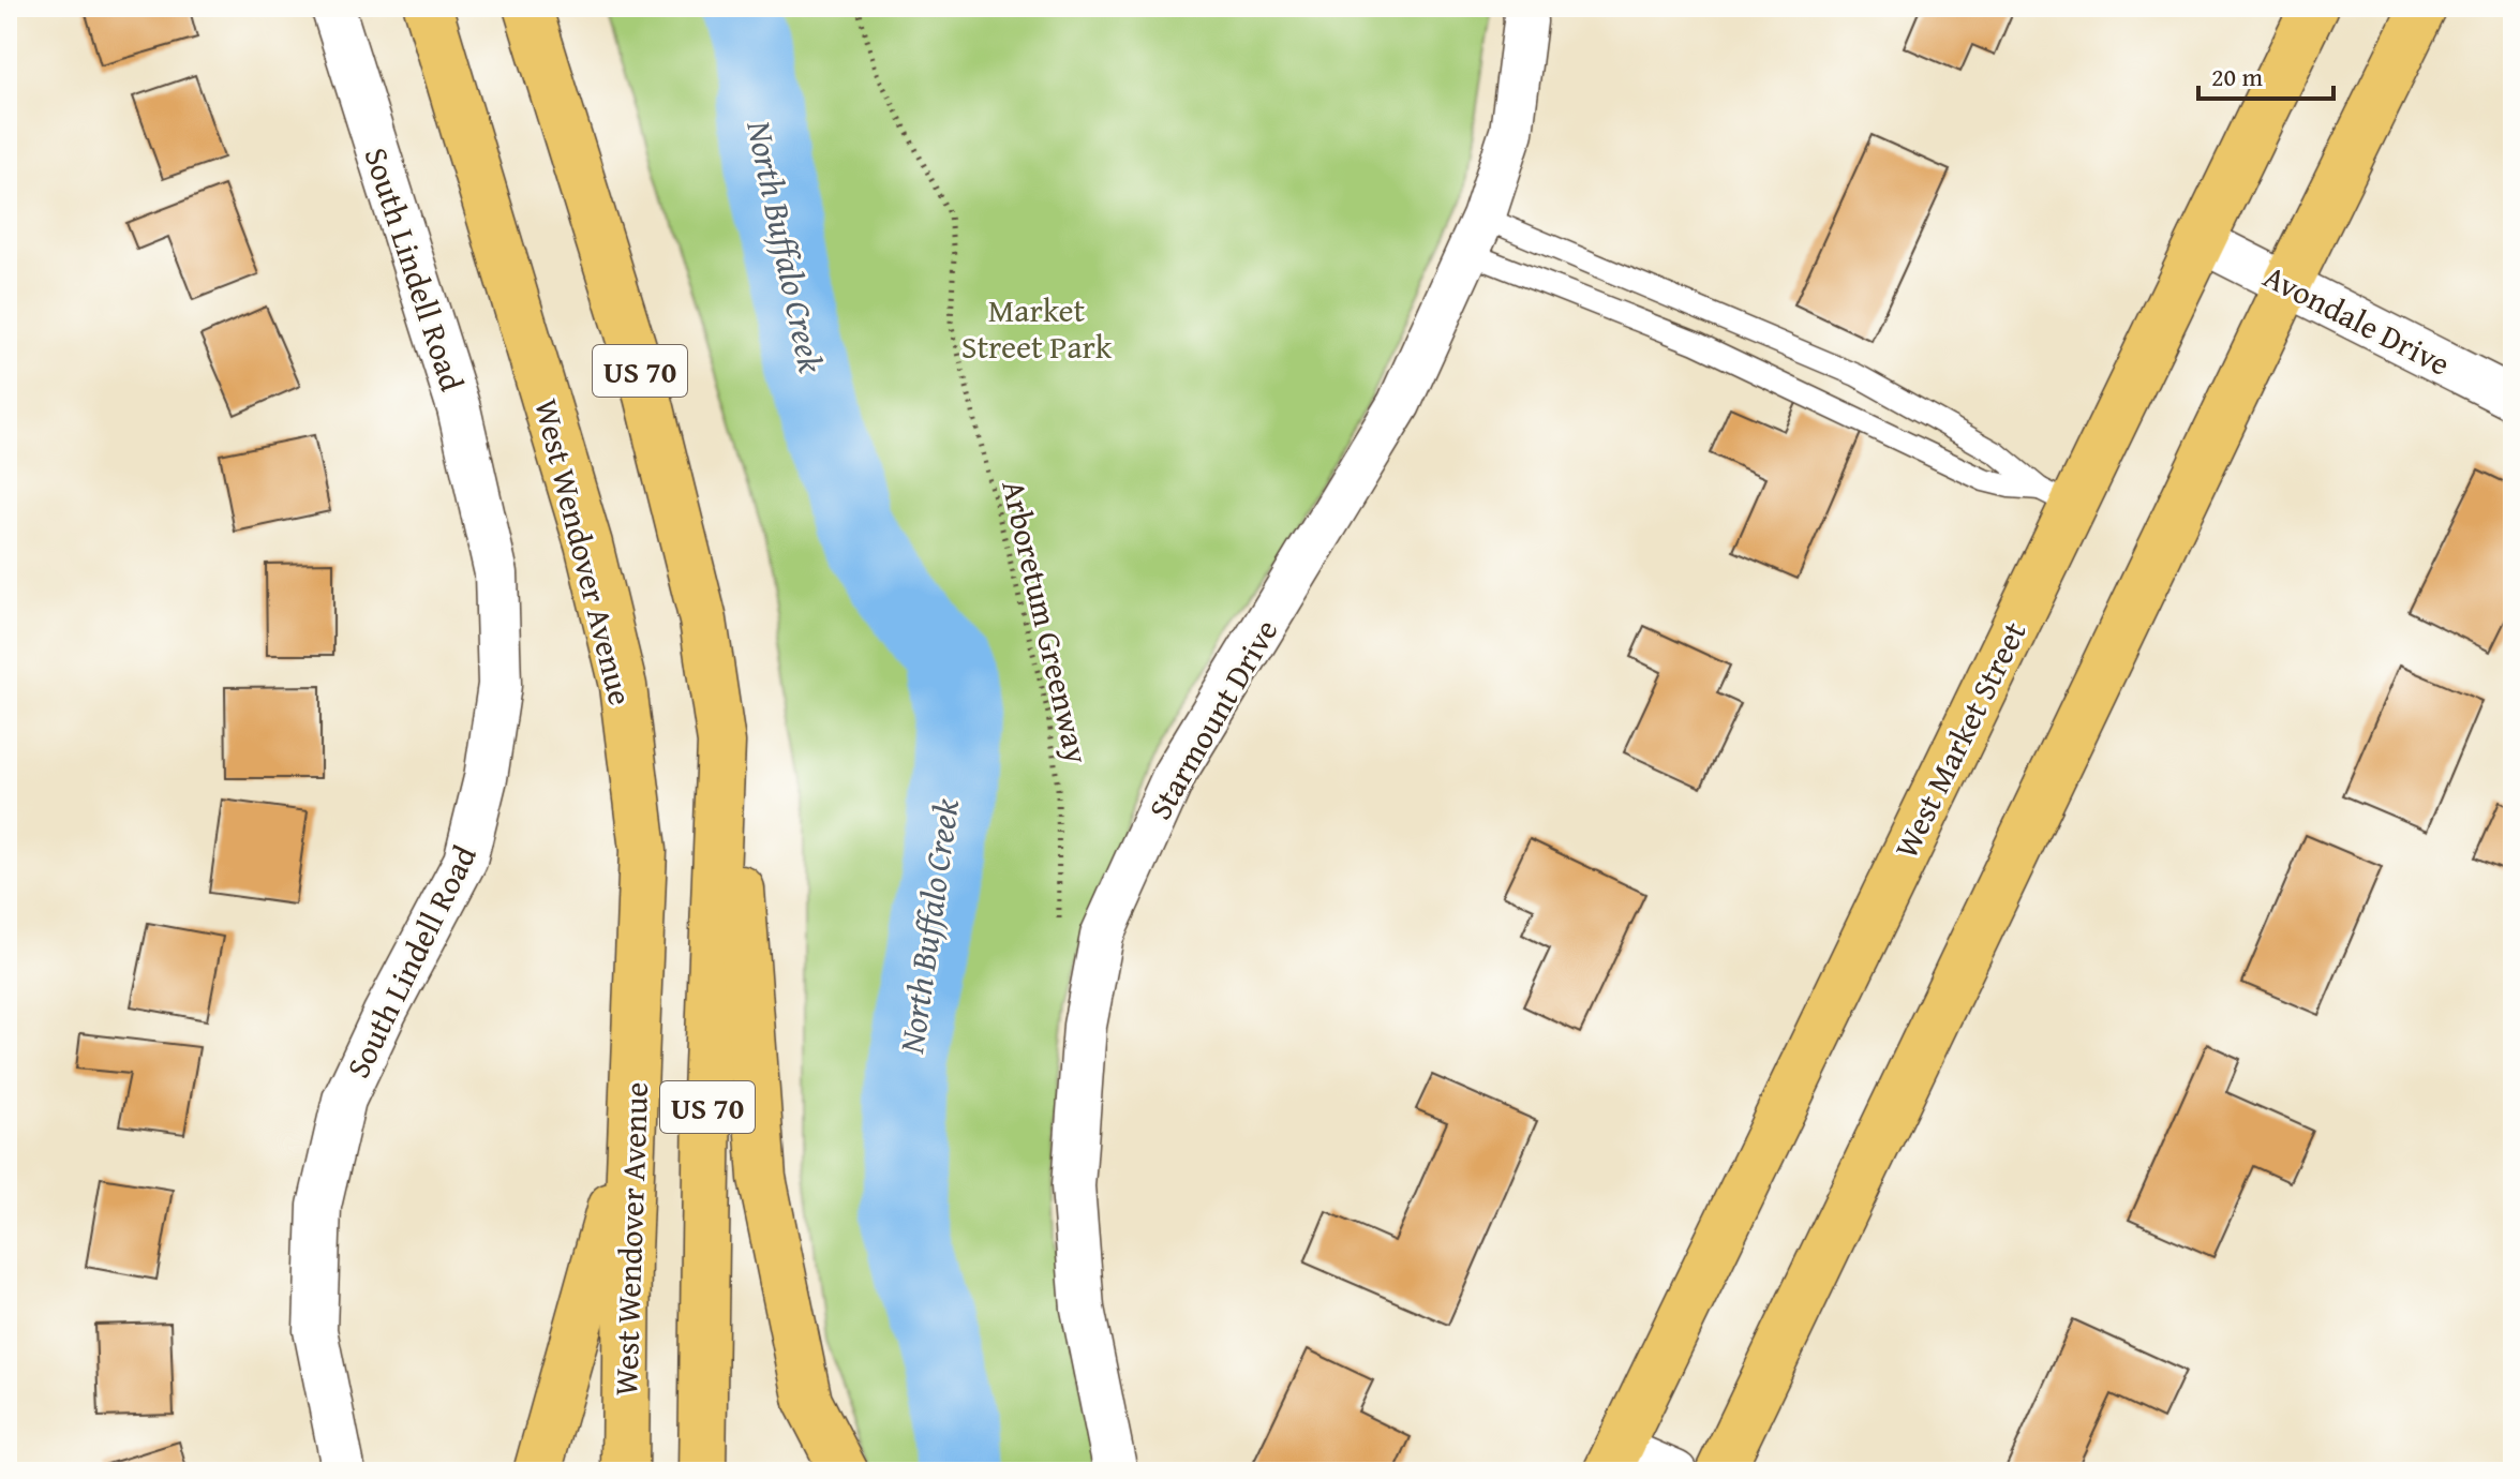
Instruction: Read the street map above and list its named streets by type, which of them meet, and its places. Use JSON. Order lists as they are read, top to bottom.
{
  "streets": {
    "main road": ["US 70", "West Wendover Avenue", "West Market Street"],
    "street": ["South Lindell Road", "Avondale Drive", "Starmount Drive"],
    "path": ["Arboretum Greenway"]
  },
  "crossings": [
    ["Avondale Drive", "West Market Street"]
  ],
  "water": ["North Buffalo Creek"],
  "parks": ["Market Street Park"],
  "scale_bar": "20 m"
}
